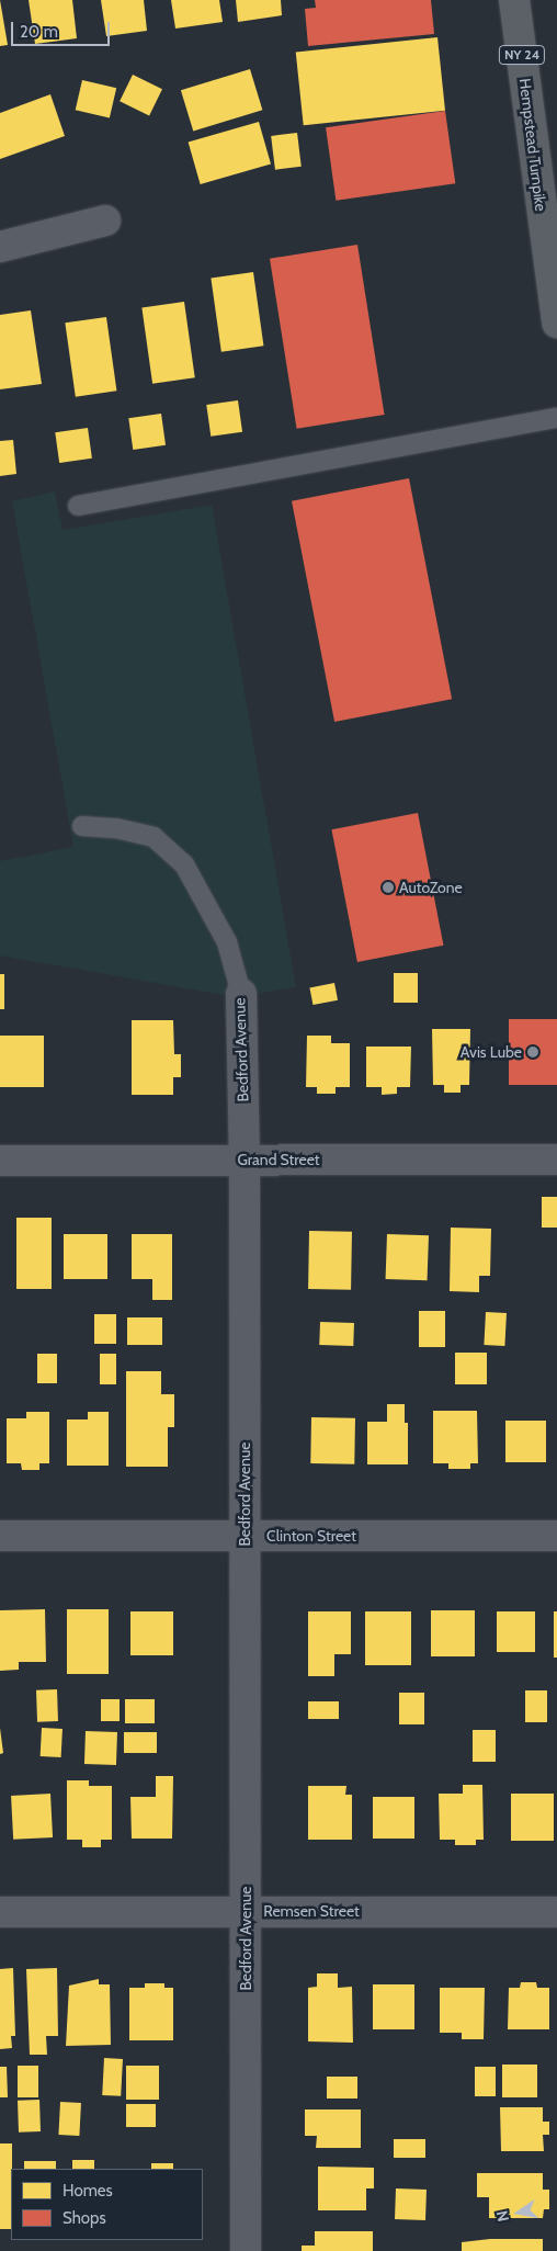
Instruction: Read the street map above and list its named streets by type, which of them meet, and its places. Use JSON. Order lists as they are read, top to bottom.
{
  "streets": {
    "main road": ["NY 24", "Hempstead Turnpike"],
    "street": [
      "Bedford Avenue",
      "Grand Street",
      "Clinton Street",
      "Remsen Street"
    ]
  },
  "crossings": [
    ["Bedford Avenue", "Grand Street"],
    ["Bedford Avenue", "Clinton Street"],
    ["Bedford Avenue", "Remsen Street"]
  ],
  "places": ["AutoZone", "Avis Lube"],
  "legend": ["Homes", "Shops"],
  "scale_bar": "20 m",
  "north": "left"
}
